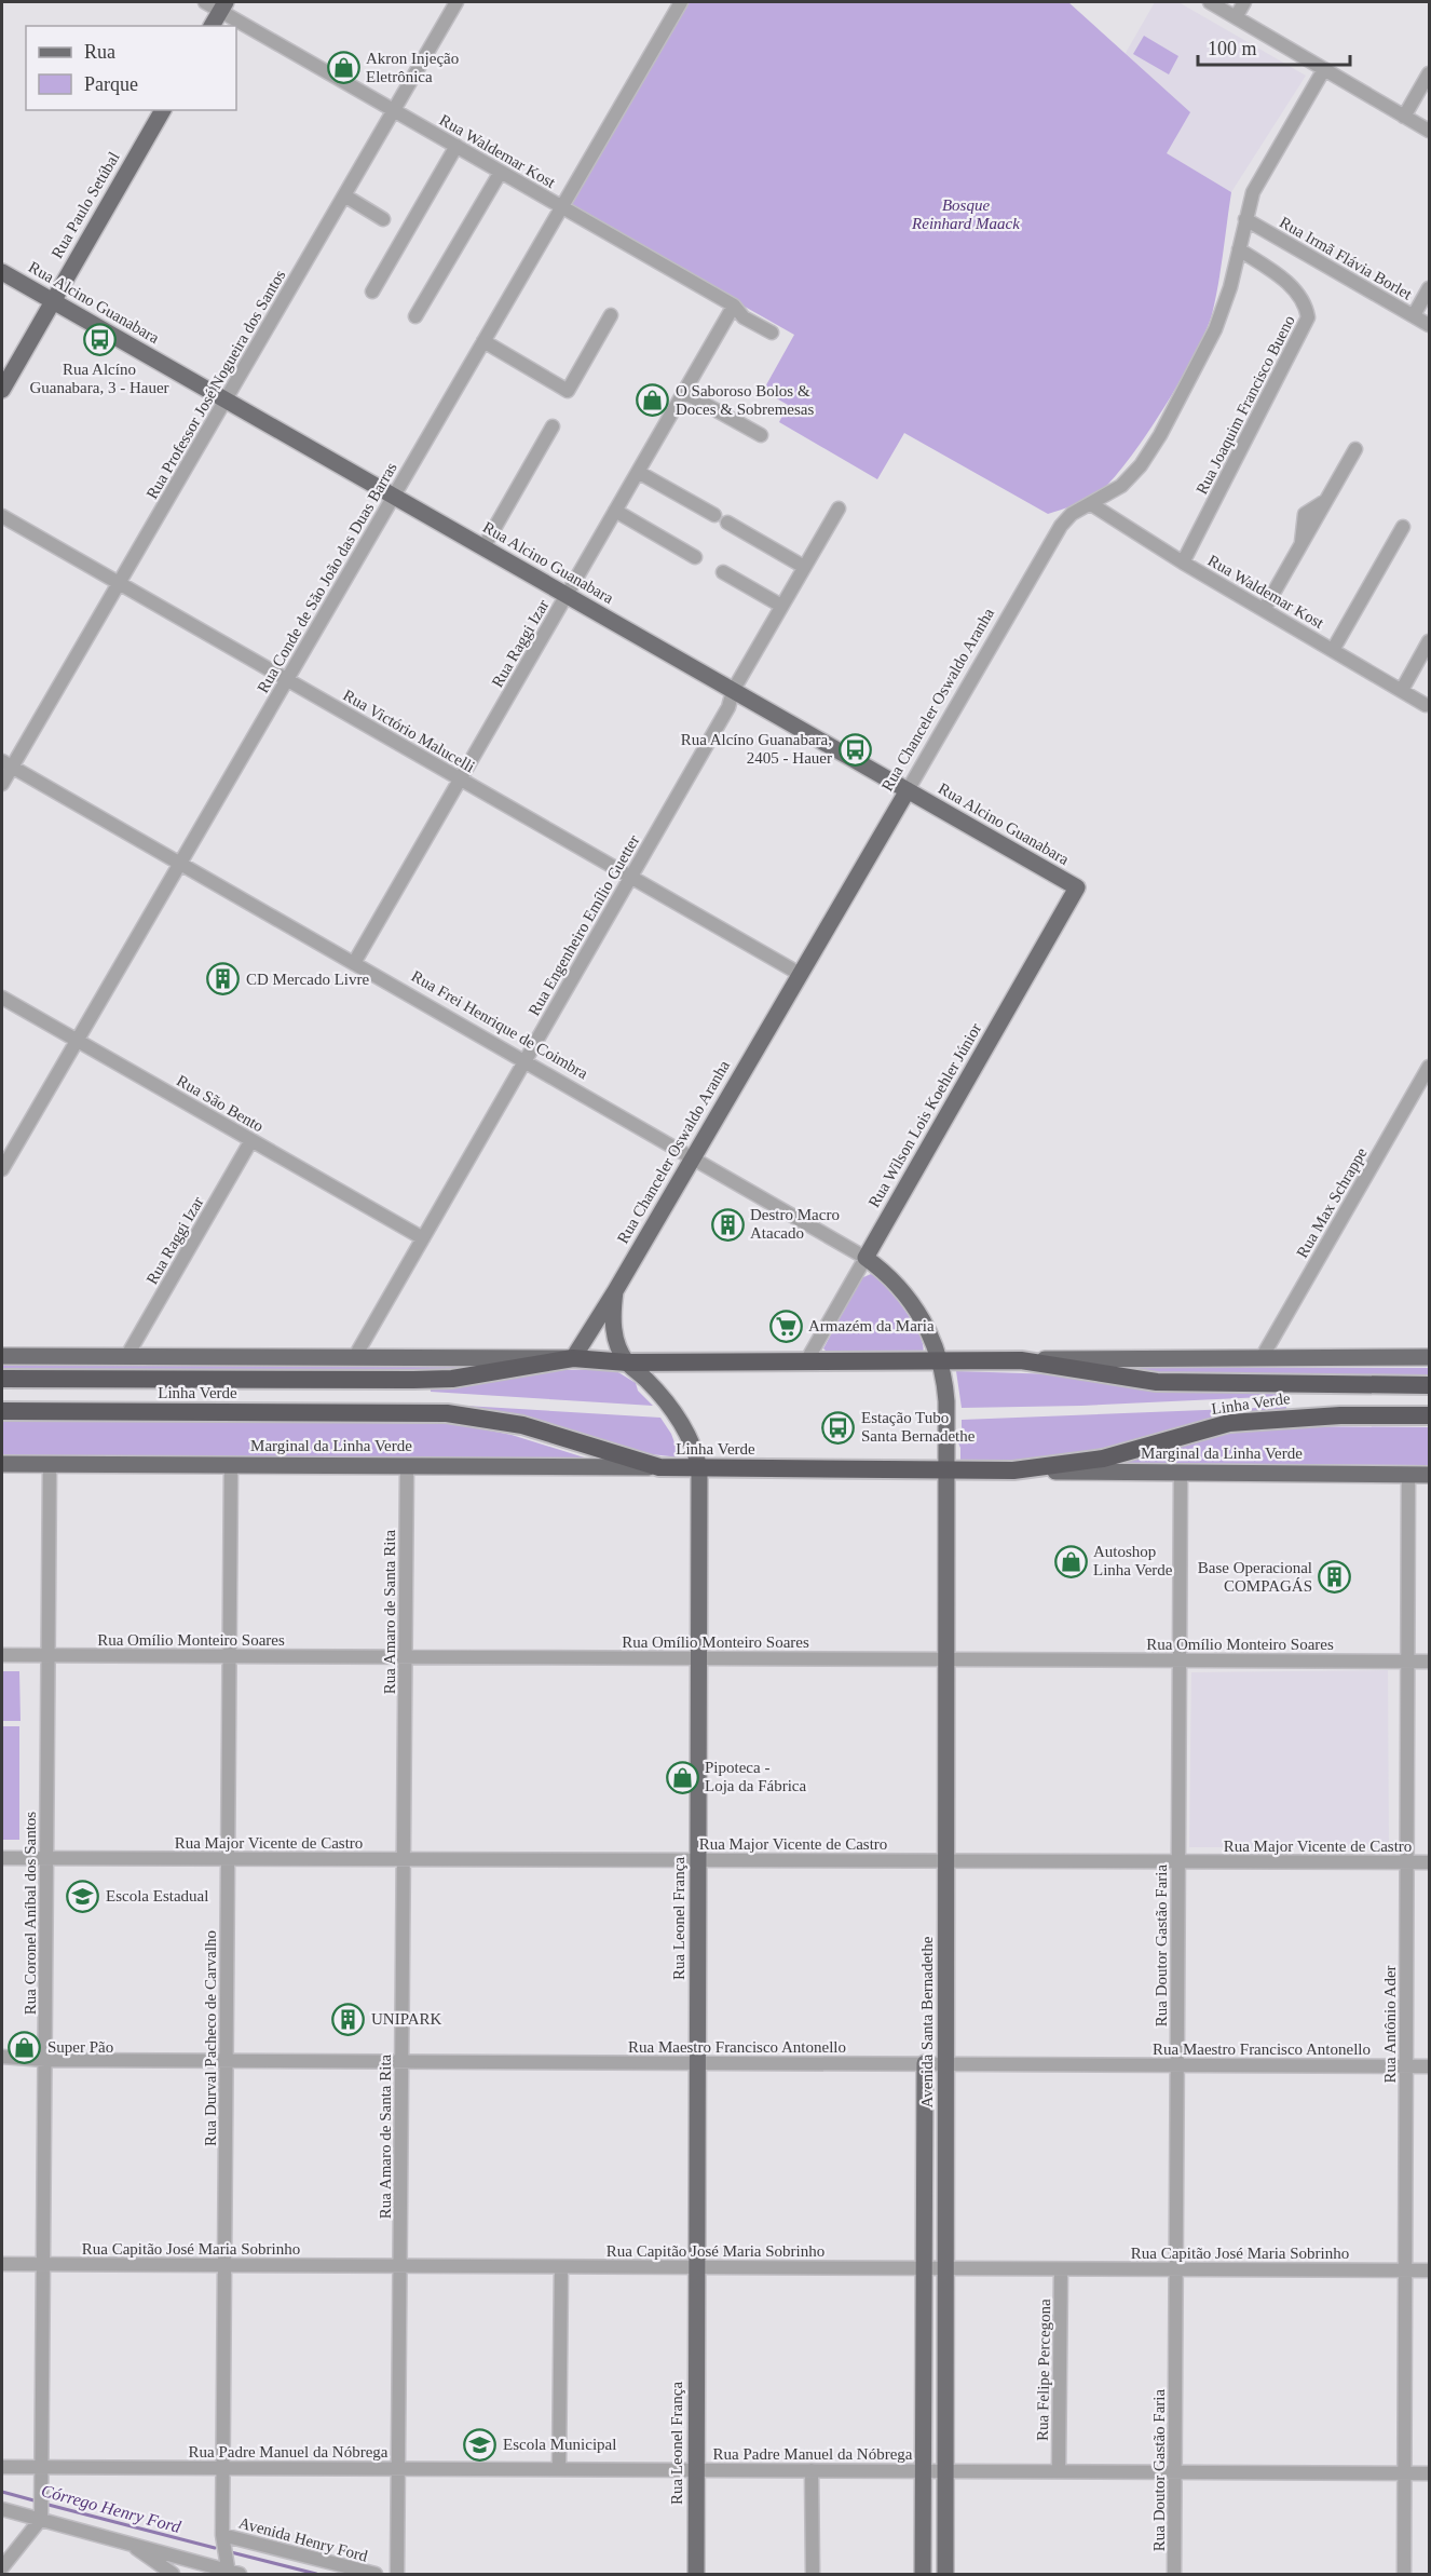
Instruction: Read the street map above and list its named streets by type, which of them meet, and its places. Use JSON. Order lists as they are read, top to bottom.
{
  "streets": {
    "highway": ["Linha Verde"],
    "main road": [
      "Rua Paulo Setúbal",
      "Rua Alcino Guanabara",
      "Rua Chanceler Oswaldo Aranha",
      "Rua Frei Henrique de Coimbra",
      "Rua Wilson Lois Koehler Júnior",
      "Marginal da Linha Verde",
      "Rua Leonel França",
      "Avenida Santa Bernadethe"
    ],
    "street": [
      "Rua Waldemar Kost",
      "Rua Irmã Flávia Borlet",
      "Rua Professor José Nogueira dos Santos",
      "Rua Joaquim Francisco Bueno",
      "Rua Conde de São João das Duas Barras",
      "Rua Raggi Izar",
      "Rua Victório Malucelli",
      "Rua Engenheiro Emílio Guetter",
      "Rua São Bento",
      "Rua Max Schrappe",
      "Rua Amaro de Santa Rita",
      "Rua Omílio Monteiro Soares",
      "Rua Major Vicente de Castro",
      "Rua Coronel Aníbal dos Santos",
      "Rua Doutor Gastão Faria",
      "Rua Antônio Ader",
      "Rua Durval Pacheco de Carvalho",
      "Rua Maestro Francisco Antonello",
      "Rua Capitão José Maria Sobrinho",
      "Rua Felipe Percegona",
      "Rua Padre Manuel da Nóbrega",
      "Avenida Henry Ford"
    ]
  },
  "crossings": [
    ["Rua Waldemar Kost", "Rua Professor José Nogueira dos Santos"],
    ["Rua Waldemar Kost", "Rua Joaquim Francisco Bueno"],
    ["Rua Waldemar Kost", "Rua Conde de São João das Duas Barras"],
    ["Rua Waldemar Kost", "Rua Raggi Izar"],
    ["Rua Waldemar Kost", "Rua Chanceler Oswaldo Aranha"],
    ["Rua Paulo Setúbal", "Rua Alcino Guanabara"],
    ["Rua Irmã Flávia Borlet", "Rua Chanceler Oswaldo Aranha"],
    ["Rua Alcino Guanabara", "Rua Professor José Nogueira dos Santos"],
    ["Rua Alcino Guanabara", "Rua Conde de São João das Duas Barras"],
    ["Rua Alcino Guanabara", "Rua Raggi Izar"],
    ["Rua Alcino Guanabara", "Rua Chanceler Oswaldo Aranha"],
    ["Rua Alcino Guanabara", "Rua Engenheiro Emílio Guetter"],
    ["Rua Alcino Guanabara", "Rua Wilson Lois Koehler Júnior"],
    ["Rua Professor José Nogueira dos Santos", "Rua Victório Malucelli"],
    ["Rua Professor José Nogueira dos Santos", "Rua Frei Henrique de Coimbra"],
    ["Rua Joaquim Francisco Bueno", "Rua Chanceler Oswaldo Aranha"],
    ["Rua Conde de São João das Duas Barras", "Rua Victório Malucelli"],
    ["Rua Conde de São João das Duas Barras", "Rua Frei Henrique de Coimbra"],
    ["Rua Conde de São João das Duas Barras", "Rua São Bento"],
    ["Rua Raggi Izar", "Rua Victório Malucelli"],
    ["Rua Raggi Izar", "Rua Frei Henrique de Coimbra"],
    ["Rua Raggi Izar", "Rua São Bento"],
    ["Rua Chanceler Oswaldo Aranha", "Rua Victório Malucelli"],
    ["Rua Chanceler Oswaldo Aranha", "Rua Frei Henrique de Coimbra"],
    ["Rua Chanceler Oswaldo Aranha", "Linha Verde"],
    ["Rua Chanceler Oswaldo Aranha", "Rua Leonel França"],
    ["Rua Victório Malucelli", "Rua Engenheiro Emílio Guetter"],
    ["Rua Engenheiro Emílio Guetter", "Rua Frei Henrique de Coimbra"],
    ["Rua Engenheiro Emílio Guetter", "Rua São Bento"],
    ["Rua Frei Henrique de Coimbra", "Rua Wilson Lois Koehler Júnior"],
    ["Rua Frei Henrique de Coimbra", "Linha Verde"],
    ["Rua Frei Henrique de Coimbra", "Avenida Santa Bernadethe"],
    ["Rua Wilson Lois Koehler Júnior", "Linha Verde"],
    ["Linha Verde", "Marginal da Linha Verde"],
    ["Linha Verde", "Rua Leonel França"],
    ["Linha Verde", "Avenida Santa Bernadethe"],
    ["Marginal da Linha Verde", "Rua Amaro de Santa Rita"],
    ["Marginal da Linha Verde", "Rua Coronel Aníbal dos Santos"],
    ["Marginal da Linha Verde", "Rua Doutor Gastão Faria"],
    ["Marginal da Linha Verde", "Rua Antônio Ader"],
    ["Marginal da Linha Verde", "Rua Durval Pacheco de Carvalho"],
    ["Rua Amaro de Santa Rita", "Rua Omílio Monteiro Soares"],
    ["Rua Amaro de Santa Rita", "Rua Major Vicente de Castro"],
    ["Rua Amaro de Santa Rita", "Rua Maestro Francisco Antonello"],
    ["Rua Amaro de Santa Rita", "Rua Capitão José Maria Sobrinho"],
    ["Rua Amaro de Santa Rita", "Rua Padre Manuel da Nóbrega"],
    ["Rua Omílio Monteiro Soares", "Rua Coronel Aníbal dos Santos"],
    ["Rua Omílio Monteiro Soares", "Rua Leonel França"],
    ["Rua Omílio Monteiro Soares", "Rua Doutor Gastão Faria"],
    ["Rua Omílio Monteiro Soares", "Avenida Santa Bernadethe"],
    ["Rua Omílio Monteiro Soares", "Rua Antônio Ader"],
    ["Rua Omílio Monteiro Soares", "Rua Durval Pacheco de Carvalho"],
    ["Rua Major Vicente de Castro", "Rua Coronel Aníbal dos Santos"],
    ["Rua Major Vicente de Castro", "Rua Leonel França"],
    ["Rua Major Vicente de Castro", "Rua Doutor Gastão Faria"],
    ["Rua Major Vicente de Castro", "Avenida Santa Bernadethe"],
    ["Rua Major Vicente de Castro", "Rua Antônio Ader"],
    ["Rua Major Vicente de Castro", "Rua Durval Pacheco de Carvalho"],
    ["Rua Coronel Aníbal dos Santos", "Rua Maestro Francisco Antonello"],
    ["Rua Coronel Aníbal dos Santos", "Rua Capitão José Maria Sobrinho"],
    ["Rua Coronel Aníbal dos Santos", "Rua Padre Manuel da Nóbrega"],
    ["Rua Leonel França", "Rua Maestro Francisco Antonello"],
    ["Rua Leonel França", "Rua Capitão José Maria Sobrinho"],
    ["Rua Leonel França", "Rua Padre Manuel da Nóbrega"],
    ["Rua Doutor Gastão Faria", "Rua Maestro Francisco Antonello"],
    ["Rua Doutor Gastão Faria", "Rua Capitão José Maria Sobrinho"],
    ["Rua Doutor Gastão Faria", "Rua Padre Manuel da Nóbrega"],
    ["Avenida Santa Bernadethe", "Rua Maestro Francisco Antonello"],
    ["Avenida Santa Bernadethe", "Rua Capitão José Maria Sobrinho"],
    ["Avenida Santa Bernadethe", "Rua Padre Manuel da Nóbrega"],
    ["Rua Antônio Ader", "Rua Maestro Francisco Antonello"],
    ["Rua Antônio Ader", "Rua Capitão José Maria Sobrinho"],
    ["Rua Antônio Ader", "Rua Padre Manuel da Nóbrega"],
    ["Rua Durval Pacheco de Carvalho", "Rua Maestro Francisco Antonello"],
    ["Rua Durval Pacheco de Carvalho", "Rua Capitão José Maria Sobrinho"],
    ["Rua Durval Pacheco de Carvalho", "Rua Padre Manuel da Nóbrega"],
    ["Rua Durval Pacheco de Carvalho", "Avenida Henry Ford"],
    ["Rua Capitão José Maria Sobrinho", "Rua Felipe Percegona"],
    ["Rua Felipe Percegona", "Rua Padre Manuel da Nóbrega"]
  ],
  "water": ["Córrego Henry Ford"],
  "parks": ["Bosque Reinhard Maack"],
  "places": {
    "shop": [
      "Akron Injeção Eletrônica",
      "O Saboroso Bolos & Doces & Sobremesas",
      "Autoshop Linha Verde",
      "Pipoteca - Loja da Fábrica",
      "Super Pão"
    ],
    "bus stop": ["Rua Alcíno Guanabara, 3 - Hauer", "Rua Alcíno Guanabara, 2405 - Hauer", "Estação Tubo Santa Bernadethe"],
    "building": [
      "CD Mercado Livre",
      "Destro Macro Atacado",
      "Base Operacional COMPAGÁS",
      "UNIPARK"
    ],
    "supermarket": ["Armazém da Maria"],
    "school or university": ["Escola Estadual", "Escola Municipal"]
  },
  "legend": ["Rua", "Parque"],
  "scale_bar": "100 m"
}
